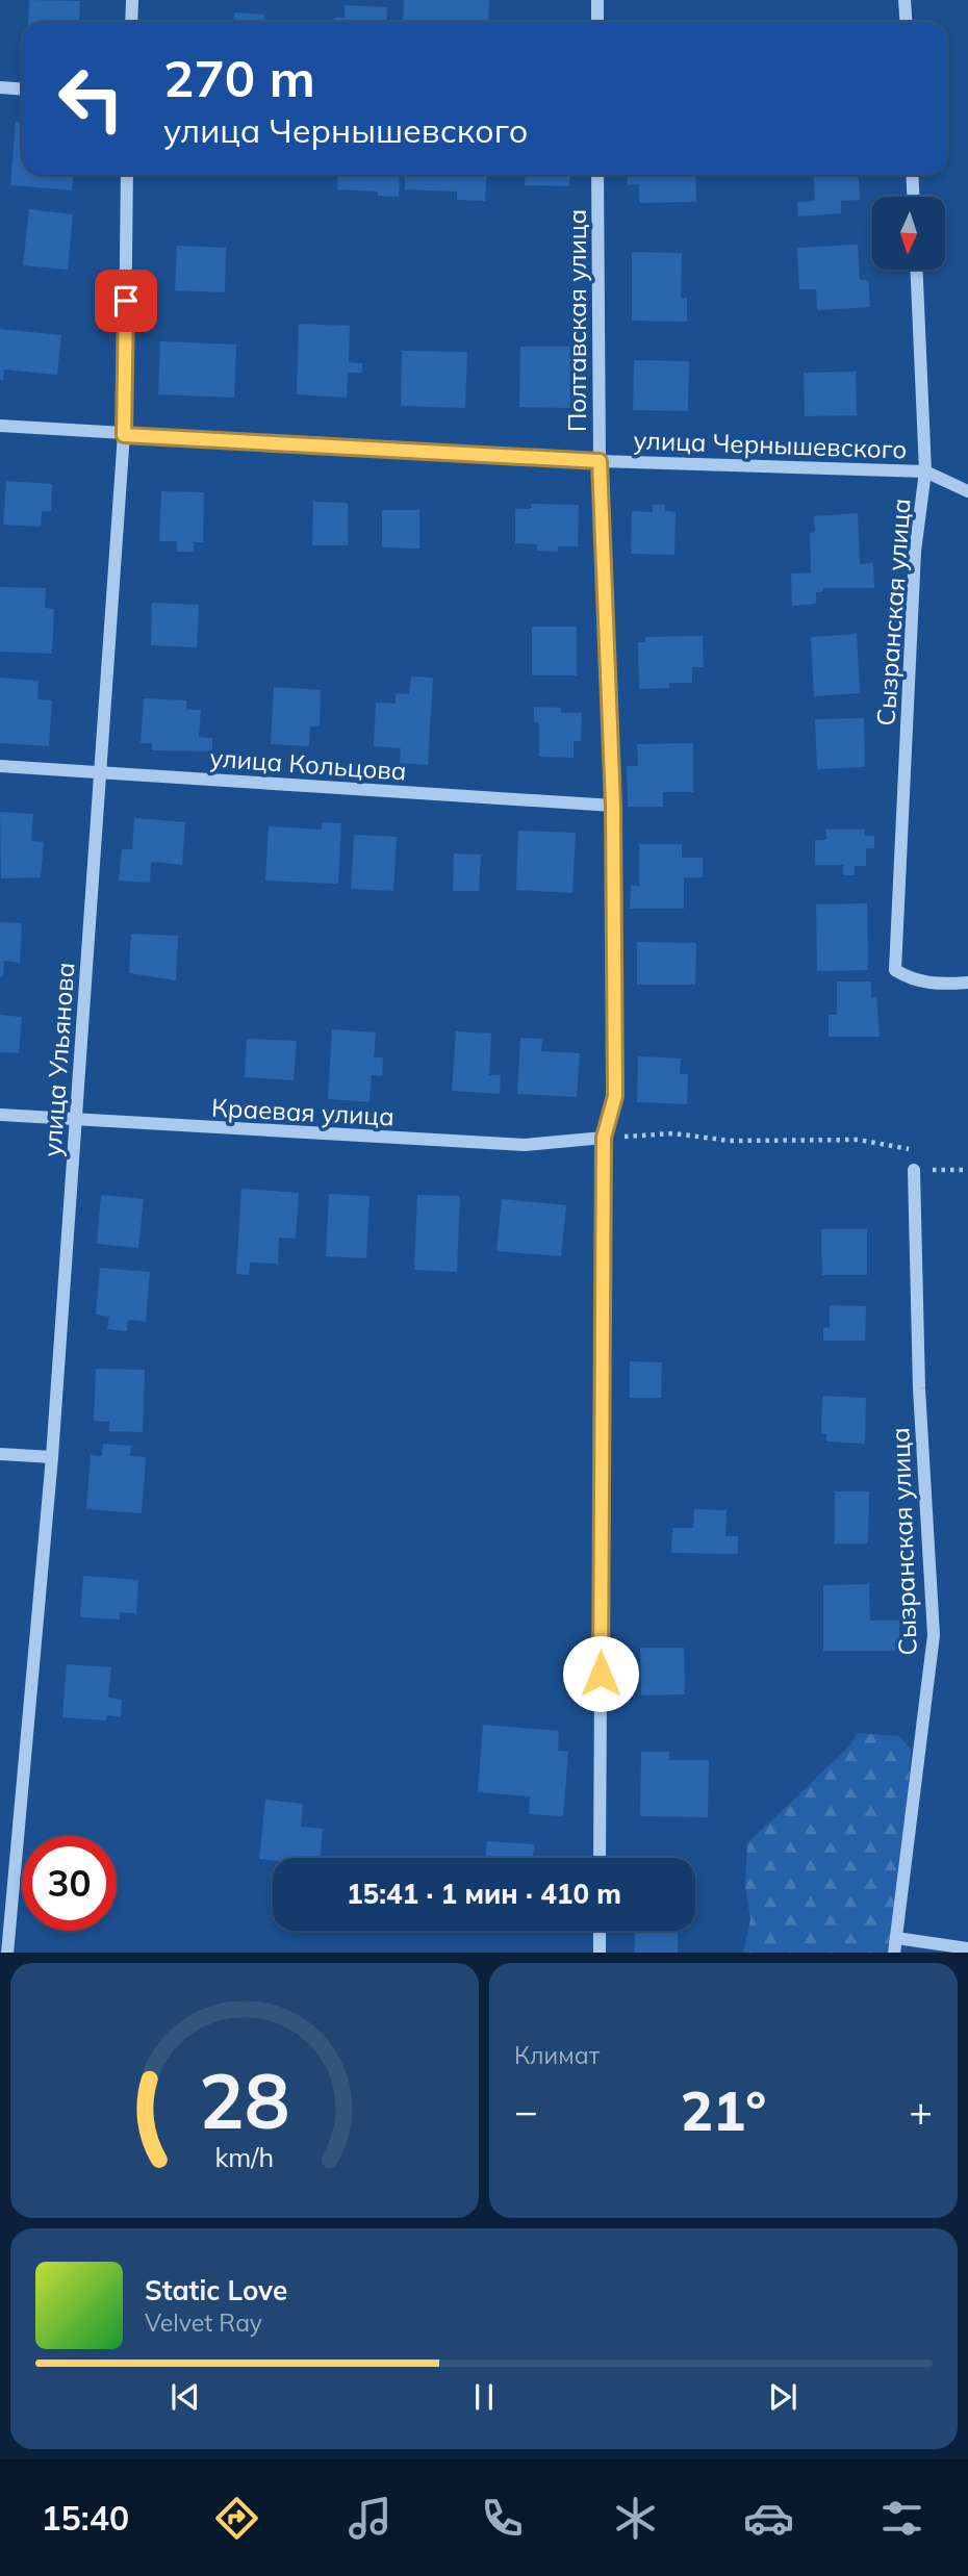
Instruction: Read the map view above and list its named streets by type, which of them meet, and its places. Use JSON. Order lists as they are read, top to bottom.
{
  "streets": {
    "street": [
      "Полтавская улица",
      "улица Чернышевского",
      "Сызранская улица",
      "улица Кольцова",
      "улица Ульянова",
      "Краевая улица"
    ]
  },
  "crossings": [
    ["Полтавская улица", "улица Чернышевского"],
    ["Полтавская улица", "улица Кольцова"],
    ["Полтавская улица", "Краевая улица"],
    ["улица Чернышевского", "Сызранская улица"],
    ["улица Чернышевского", "улица Ульянова"],
    ["улица Кольцова", "улица Ульянова"],
    ["улица Ульянова", "Краевая улица"]
  ],
  "north": "bottom",
  "page": {
    "turn": ["270 m", "улица Чернышевского"],
    "limit": "30",
    "trip": "15:41 · 1 мин · 410 m",
    "tile": "Климат",
    "heat": ["−", "21°", "+"],
    "song": ["Static Love", "Velvet Ray"],
    "tabs": "15:40",
    "gauge": ["28", "km/h"]
  }
}
